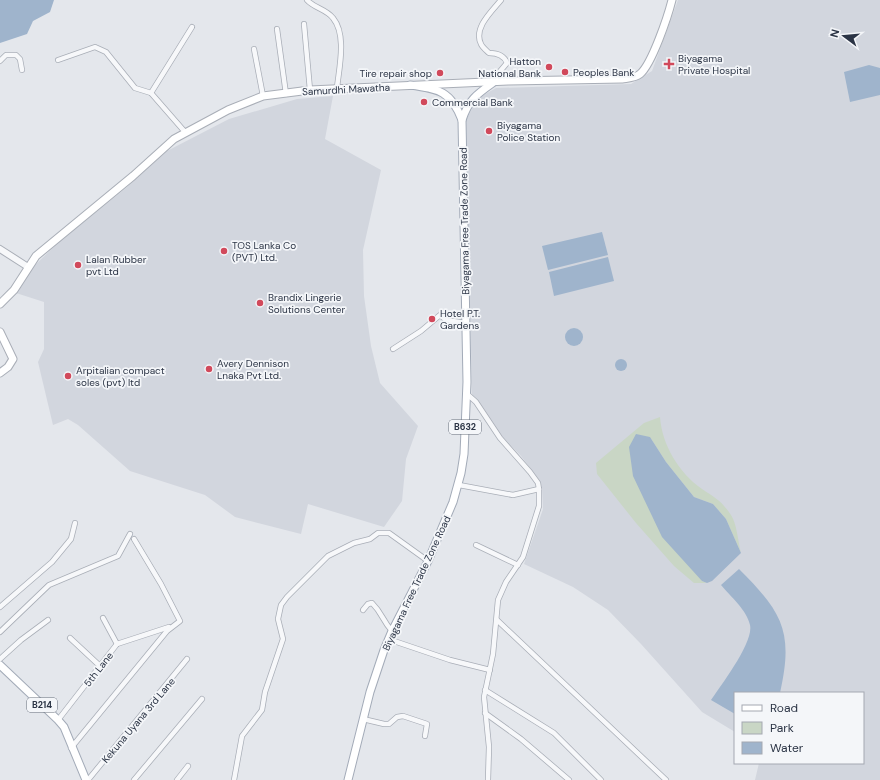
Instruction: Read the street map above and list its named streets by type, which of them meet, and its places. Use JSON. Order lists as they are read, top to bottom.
{
  "streets": {
    "main road": [
      "Samurdhi Mawatha",
      "Biyagama Free Trade Zone Road",
      "B632",
      "B214"
    ],
    "street": ["5th Lane", "Kekuna Uyana 3rd Lane"]
  },
  "crossings": [
    ["Samurdhi Mawatha", "Biyagama Free Trade Zone Road"],
    ["5th Lane", "B214"],
    ["B214", "Kekuna Uyana 3rd Lane"]
  ],
  "places": {
    "health": ["Biyagama Private Hospital"],
    "other": [
      "Hatton National Bank",
      "Peoples Bank",
      "Tire repair shop",
      "Commercial Bank",
      "Biyagama Police Station",
      "TOS Lanka Co (PVT) Ltd.",
      "Lalan Rubber pvt Ltd",
      "Brandix Lingerie Solutions Center",
      "Hotel P.T. Gardens",
      "Avery Dennison Lnaka Pvt Ltd.",
      "Arpitalian compact soles (pvt) ltd"
    ]
  },
  "legend": ["Road", "Park", "Water"],
  "north": "left"
}
